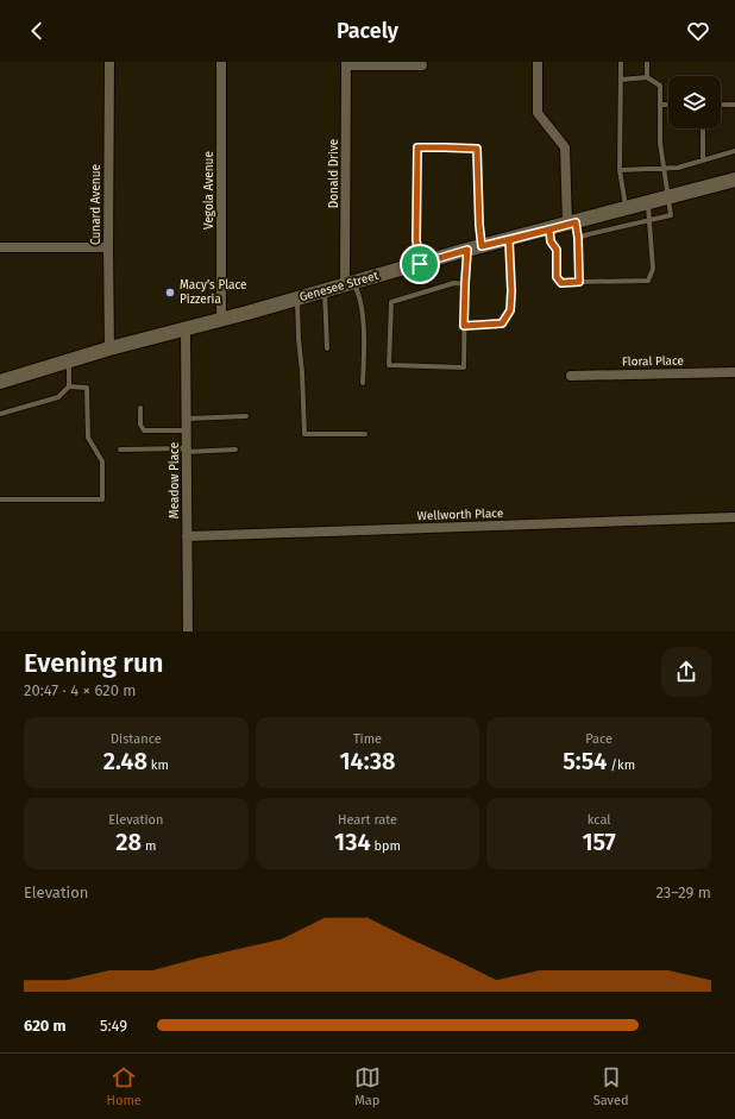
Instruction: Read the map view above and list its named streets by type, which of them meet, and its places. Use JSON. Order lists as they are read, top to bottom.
{
  "streets": {
    "main road": ["Genesee Street"],
    "street": [
      "Donald Drive",
      "Vegola Avenue",
      "Cunard Avenue",
      "Floral Place",
      "Meadow Place",
      "Wellworth Place"
    ]
  },
  "crossings": [
    ["Donald Drive", "Genesee Street"],
    ["Vegola Avenue", "Genesee Street"],
    ["Cunard Avenue", "Genesee Street"],
    ["Genesee Street", "Meadow Place"],
    ["Meadow Place", "Wellworth Place"]
  ],
  "places": ["Macy’s Place Pizzeria"],
  "page": {
    "header": "Pacely",
    "heading": ["Evening run", "20:47 · 4 × 620 m"],
    "stats": [
      ["Distance", "2.48 km"],
      ["Time", "14:38"],
      ["Pace", "5:54 /km"],
      ["Elevation", "28 m"],
      ["Heart rate", "134 bpm"],
      ["kcal", "157"]
    ],
    "chart": ["Elevation", "23–29 m"],
    "list": [
      {
        "name": "620 m",
        "note": "5:49"
      }
    ],
    "tabs": ["Home", "Map", "Saved"]
  }
}
